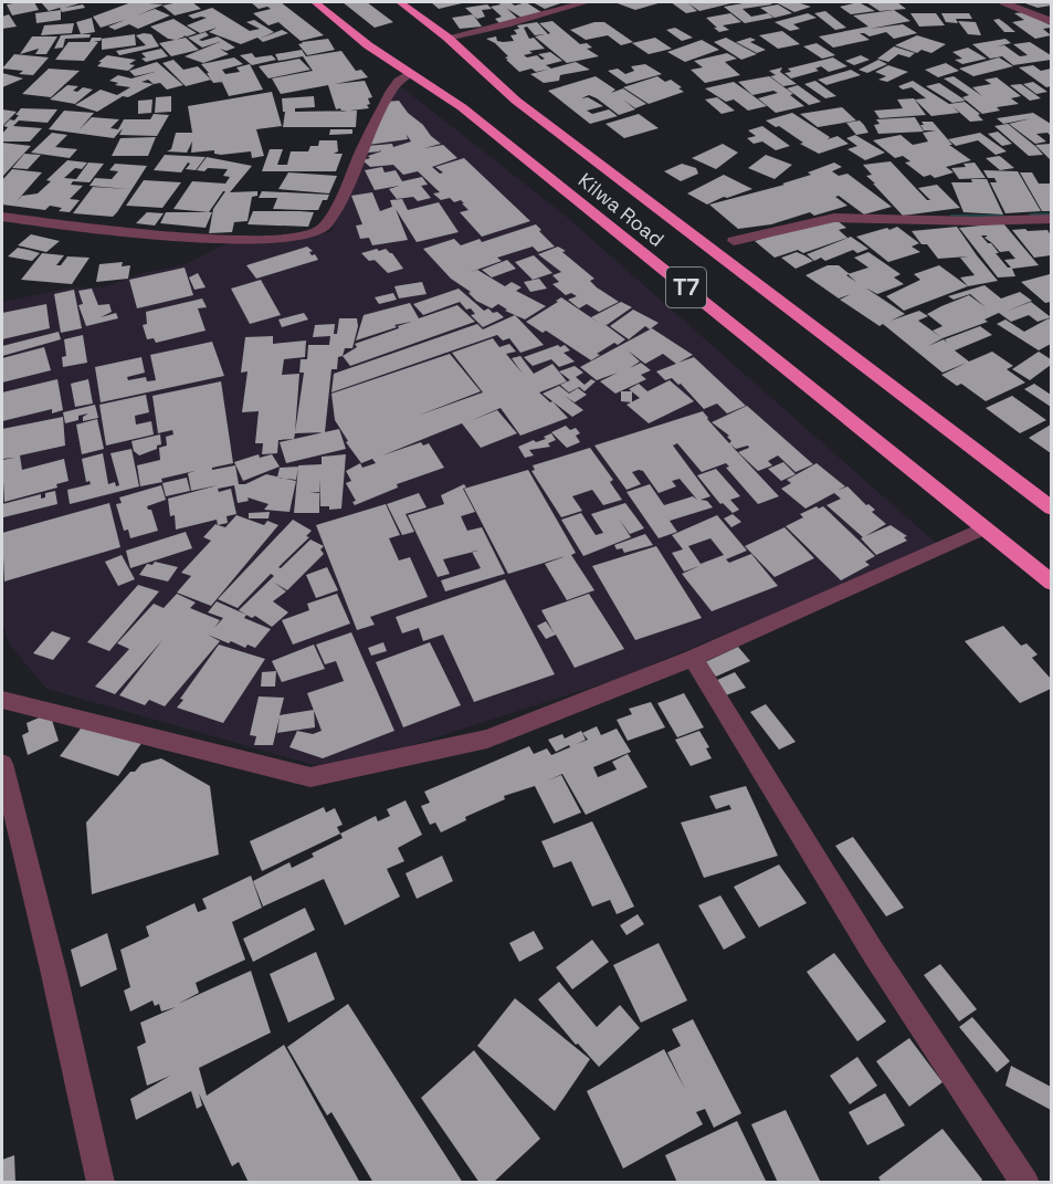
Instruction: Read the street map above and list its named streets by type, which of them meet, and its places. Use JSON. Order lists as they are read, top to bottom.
{
  "streets": {
    "highway": ["Kilwa Road", "T7"]
  }
}
